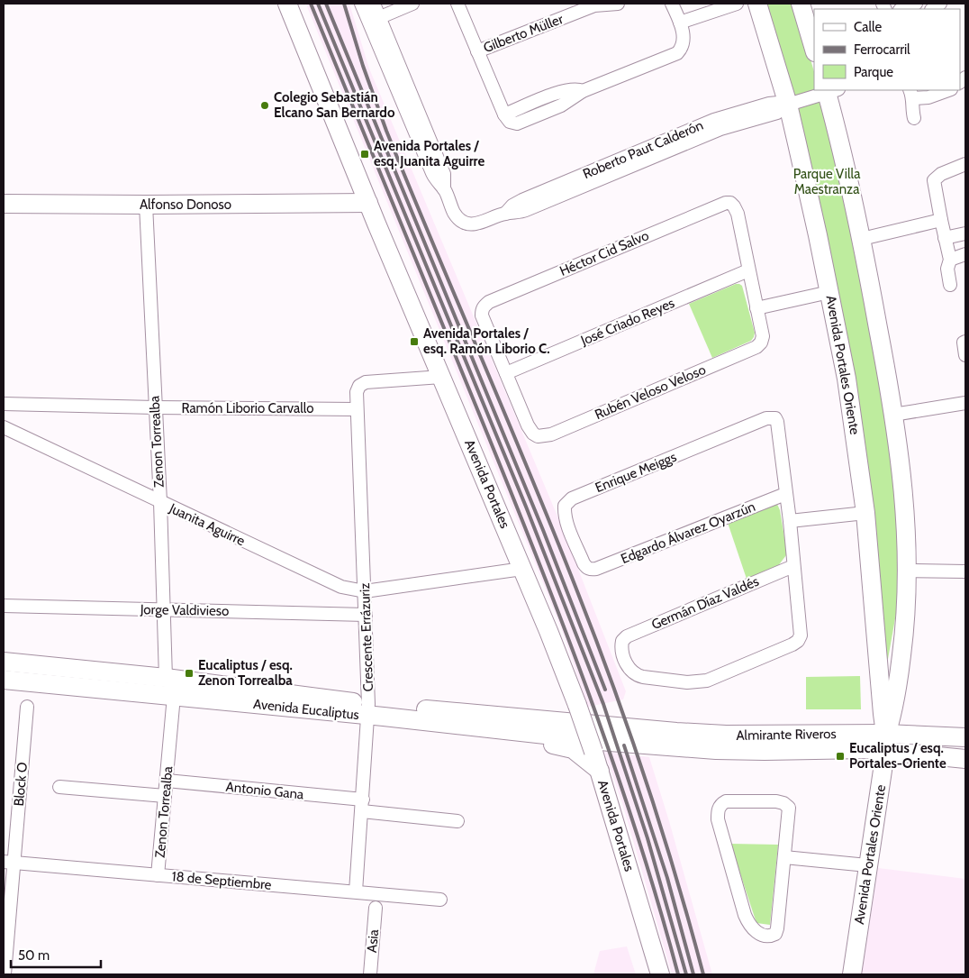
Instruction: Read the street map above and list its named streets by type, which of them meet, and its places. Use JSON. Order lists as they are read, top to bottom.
{
  "streets": {
    "main road": [
      "Alfonso Donoso",
      "Avenida Portales Oriente",
      "Avenida Portales",
      "Avenida Eucaliptus",
      "Almirante Riveros"
    ],
    "street": [
      "Gilberto Müller",
      "Roberto Paut Calderón",
      "Héctor Cid Salvo",
      "José Criado Reyes",
      "Rubén Veloso Veloso",
      "Ramón Liborio Carvallo",
      "Zenon Torrealba",
      "Enrique Meiggs",
      "Juanita Aguirre",
      "Edgardo Álvarez Oyarzún",
      "Germán Díaz Valdés",
      "Jorge Valdivieso",
      "Crescente Errázuriz",
      "Block O",
      "Antonio Gana",
      "18 de Septiembre",
      "Asia"
    ]
  },
  "crossings": [
    ["Roberto Paut Calderón", "Avenida Portales Oriente"],
    ["Alfonso Donoso", "Zenon Torrealba"],
    ["Alfonso Donoso", "Avenida Portales"],
    ["Héctor Cid Salvo", "José Criado Reyes"],
    ["Héctor Cid Salvo", "Rubén Veloso Veloso"],
    ["José Criado Reyes", "Rubén Veloso Veloso"],
    ["Avenida Portales Oriente", "Almirante Riveros"],
    ["Ramón Liborio Carvallo", "Zenon Torrealba"],
    ["Ramón Liborio Carvallo", "Crescente Errázuriz"],
    ["Zenon Torrealba", "Juanita Aguirre"],
    ["Zenon Torrealba", "Jorge Valdivieso"],
    ["Zenon Torrealba", "Avenida Eucaliptus"],
    ["Zenon Torrealba", "Antonio Gana"],
    ["Zenon Torrealba", "18 de Septiembre"],
    ["Enrique Meiggs", "Edgardo Álvarez Oyarzún"],
    ["Avenida Portales", "Juanita Aguirre"],
    ["Avenida Portales", "Crescente Errázuriz"],
    ["Juanita Aguirre", "Crescente Errázuriz"],
    ["Jorge Valdivieso", "Crescente Errázuriz"],
    ["Crescente Errázuriz", "Avenida Eucaliptus"],
    ["Crescente Errázuriz", "Antonio Gana"],
    ["Crescente Errázuriz", "18 de Septiembre"],
    ["Avenida Eucaliptus", "Almirante Riveros"],
    ["Block O", "18 de Septiembre"]
  ],
  "parks": ["Parque Villa Maestranza"],
  "places": {
    "other": ["Colegio Sebastián Elcano San Bernardo"],
    "transit": [
      "Avenida Portales / esq. Juanita Aguirre",
      "Avenida Portales / esq. Ramón Liborio C.",
      "Eucaliptus / esq. Zenon Torrealba",
      "Eucaliptus / esq. Portales-Oriente"
    ]
  },
  "legend": ["Calle", "Ferrocarril", "Parque"],
  "scale_bar": "50 m"
}
